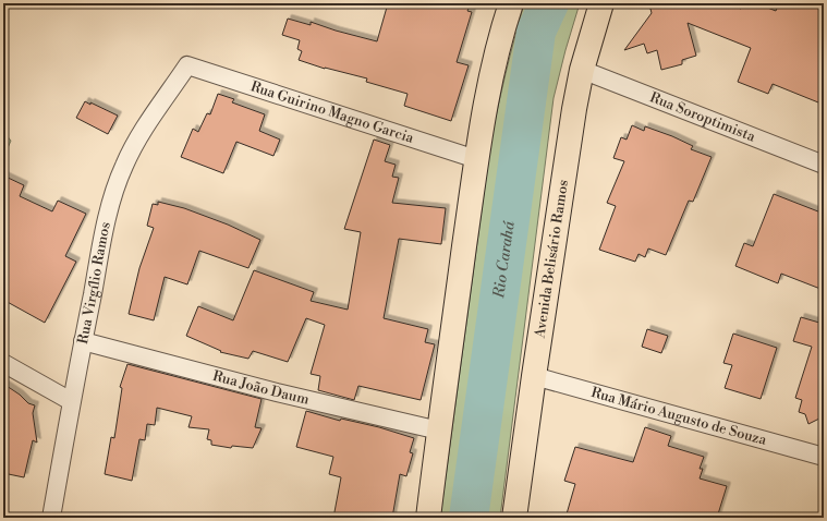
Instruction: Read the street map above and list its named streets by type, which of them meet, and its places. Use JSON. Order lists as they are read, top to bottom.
{
  "streets": {
    "main road": ["Avenida Belisário Ramos"],
    "street": [
      "Rua Guirino Magno Garcia",
      "Rua Soroptimista",
      "Rua Virgílio Ramos",
      "Rua João Daum",
      "Rua Mário Augusto de Souza"
    ]
  },
  "crossings": [
    ["Rua Guirino Magno Garcia", "Rua Virgílio Ramos"],
    ["Rua Soroptimista", "Avenida Belisário Ramos"],
    ["Avenida Belisário Ramos", "Rua Mário Augusto de Souza"],
    ["Rua Virgílio Ramos", "Rua João Daum"]
  ],
  "water": ["Rio Carahá"]
}
